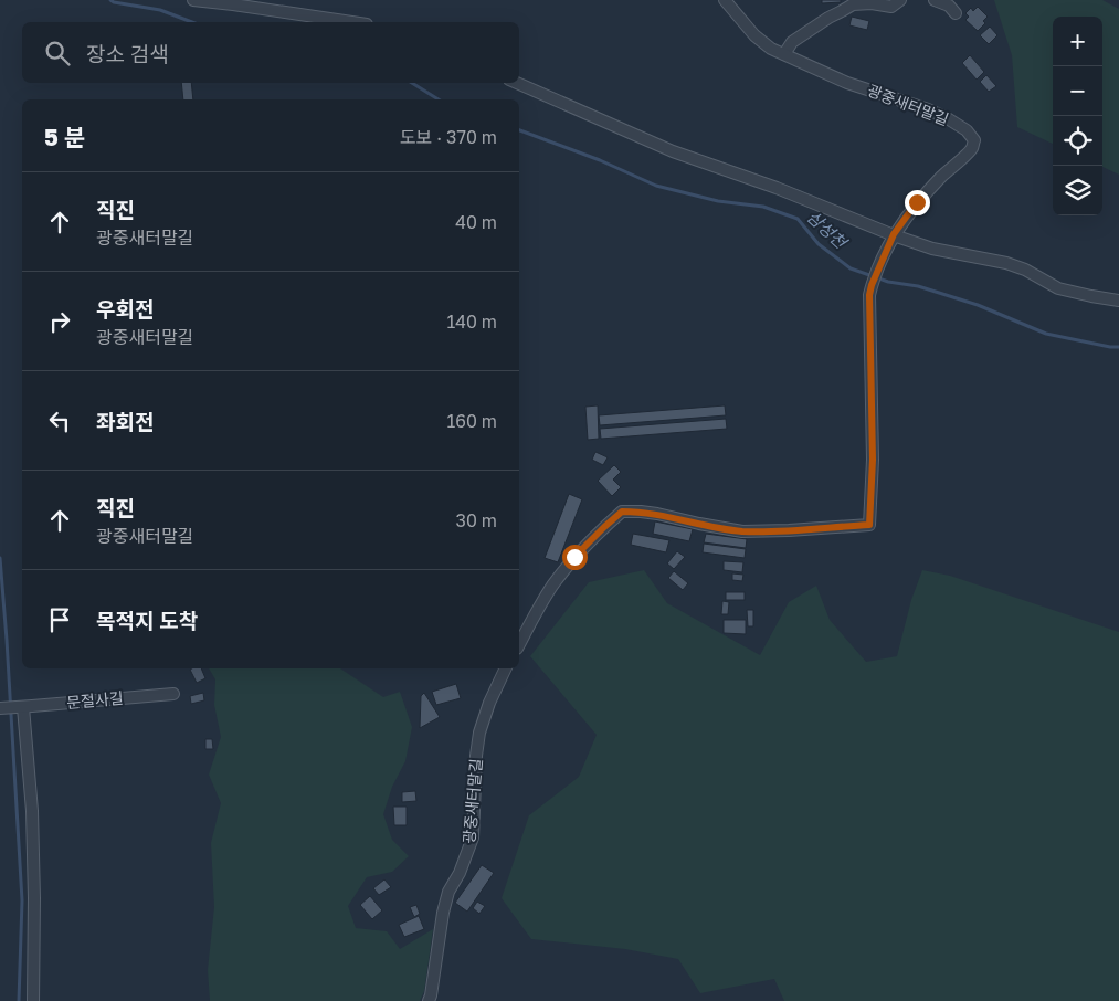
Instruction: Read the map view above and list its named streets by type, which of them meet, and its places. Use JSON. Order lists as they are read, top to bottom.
{
  "streets": {
    "street": ["광중새터말길", "문절사길"]
  },
  "water": ["삼성천"],
  "page": {
    "map_buttons": ["+", "−"],
    "search": "장소 검색",
    "heading": ["5 분", "도보 · 370 m"],
    "list": [
      ["직진", "광중새터말길", "40 m"],
      ["우회전", "광중새터말길", "140 m"],
      ["좌회전", "160 m"],
      ["직진", "광중새터말길", "30 m"],
      "목적지 도착"
    ]
  }
}
